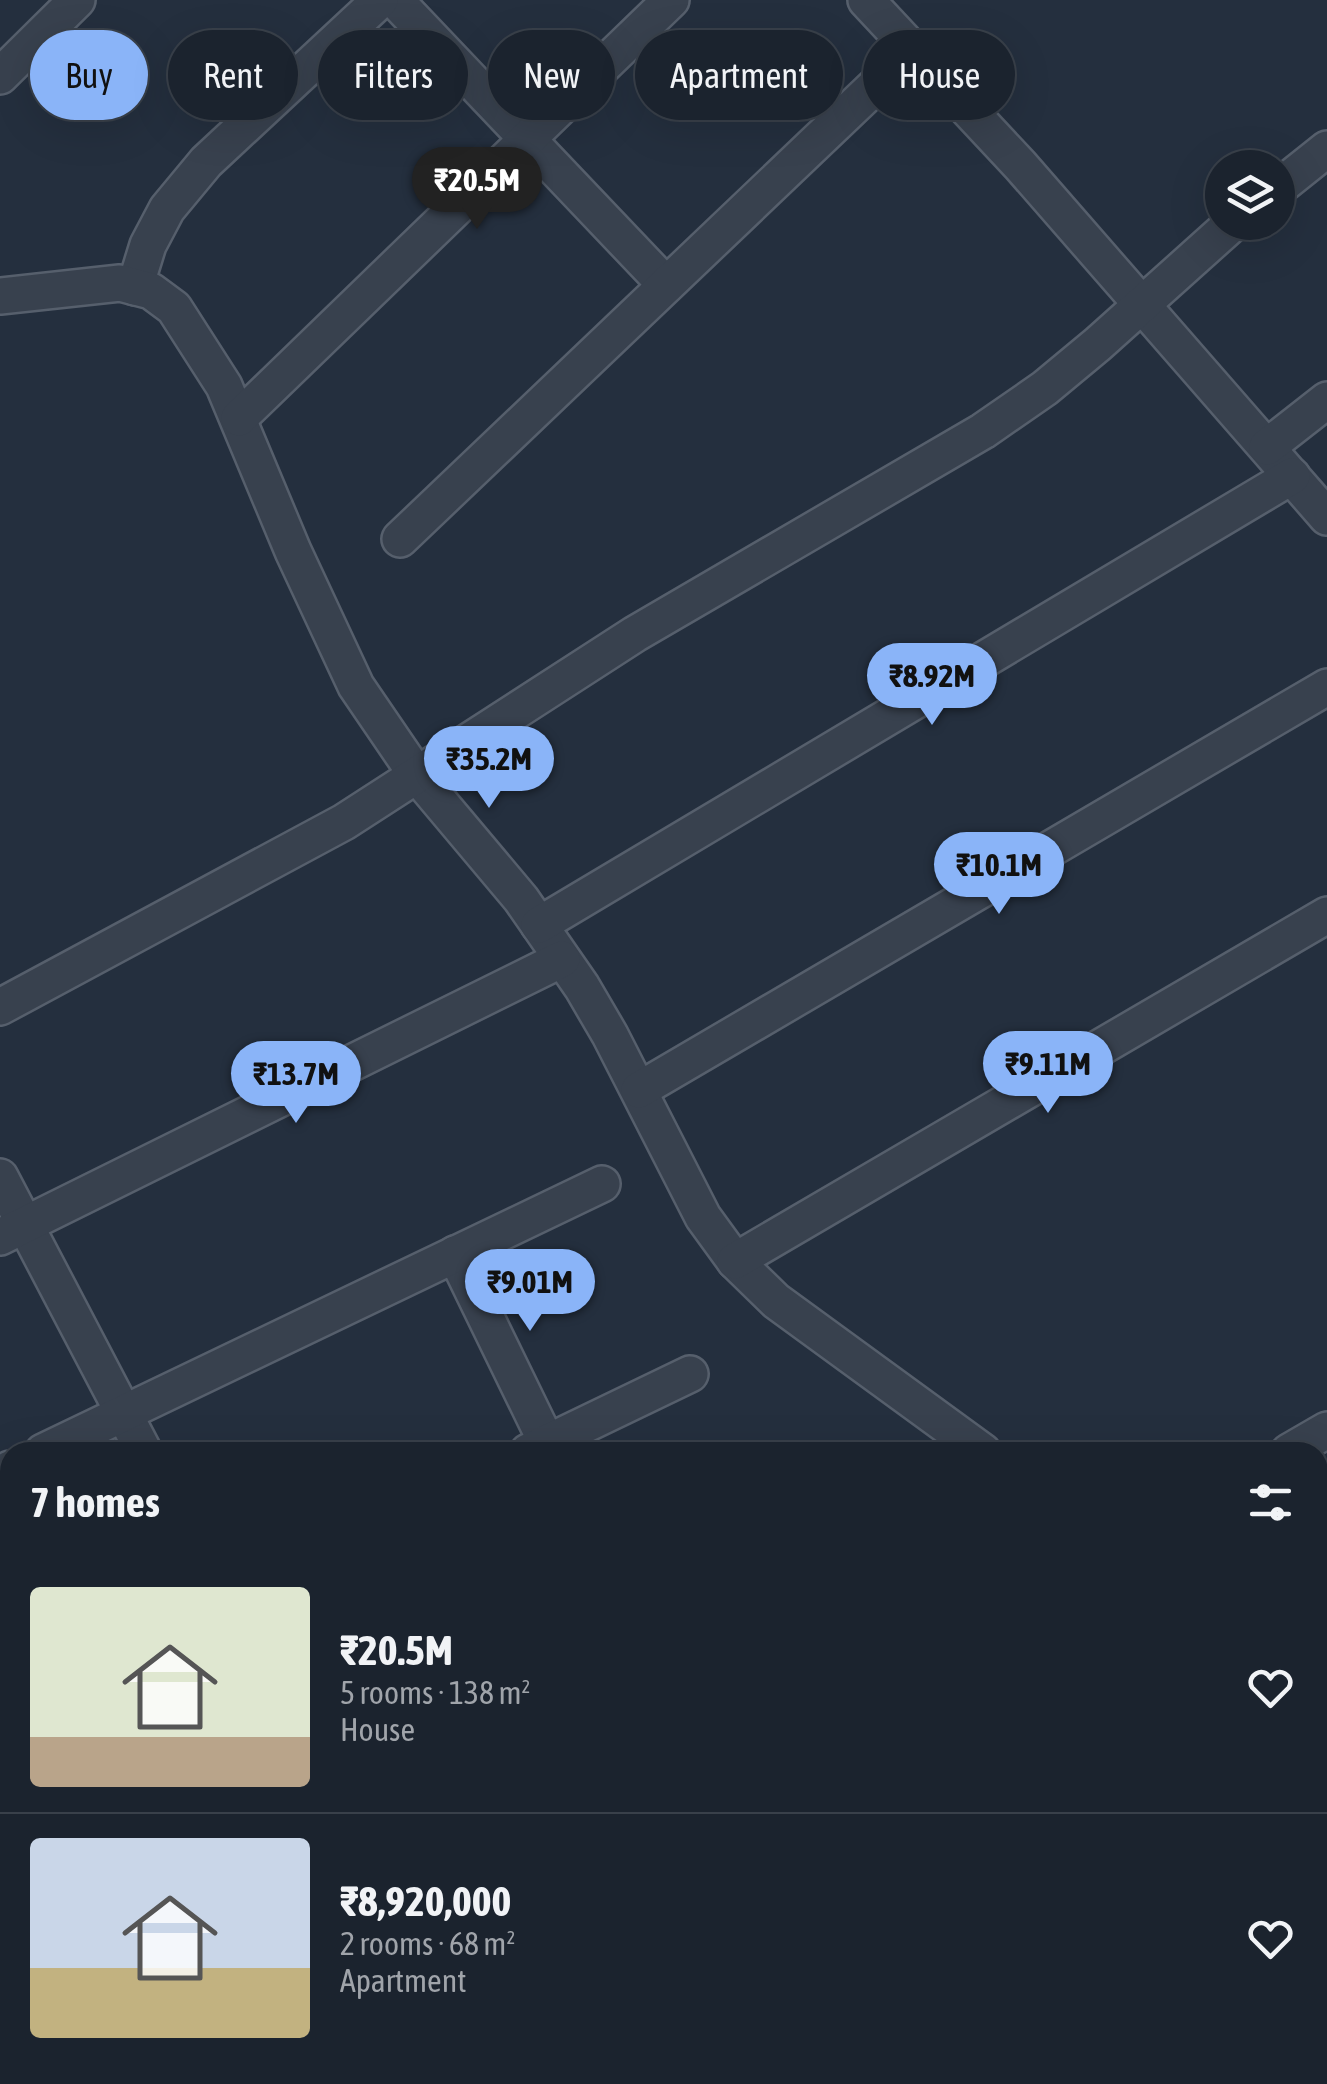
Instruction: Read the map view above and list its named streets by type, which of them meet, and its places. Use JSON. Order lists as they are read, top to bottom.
{
  "page": {
    "chip": [
      "Buy",
      "Rent",
      "Filters",
      "New",
      "Apartment",
      "House"
    ],
    "price": [
      "₹20.5M",
      "₹8.92M",
      "₹35.2M",
      "₹10.1M",
      "₹9.11M",
      "₹13.7M",
      "₹9.01M"
    ],
    "heading": "7 homes",
    "list": [
      {
        "name": "₹20.5M",
        "note": "5 rooms · 138 m² · House"
      },
      {
        "name": "₹8,920,000",
        "note": "2 rooms · 68 m² · Apartment"
      }
    ]
  }
}
